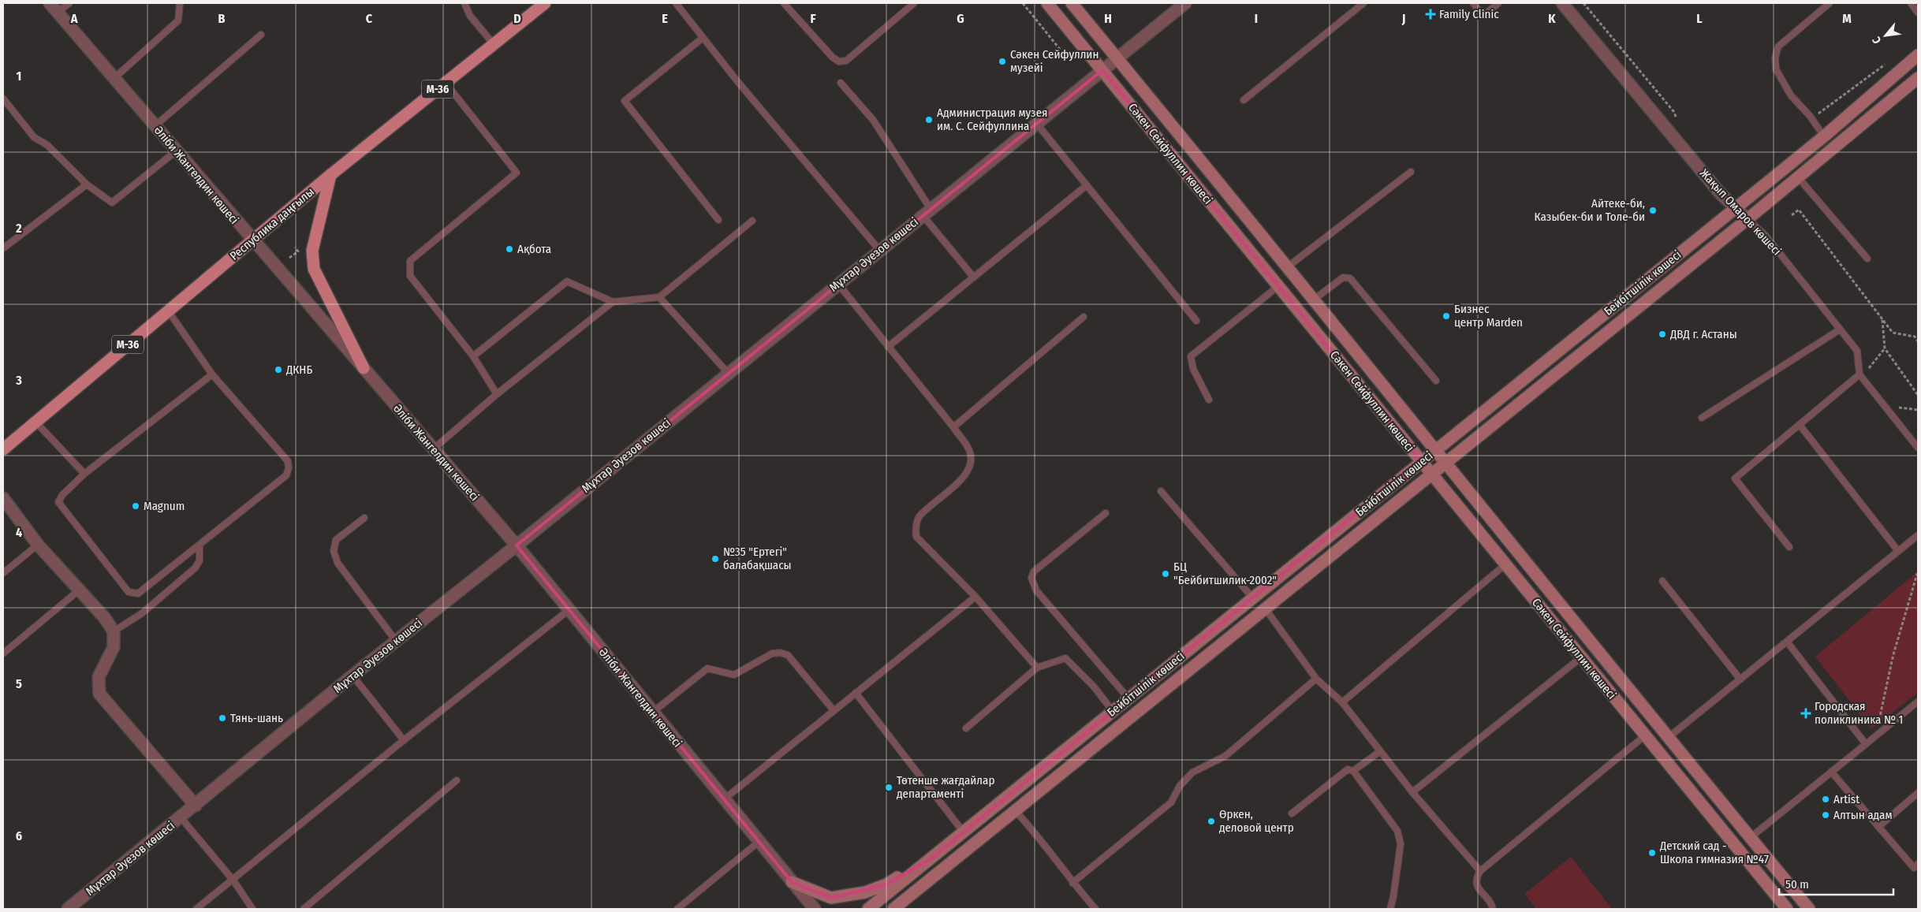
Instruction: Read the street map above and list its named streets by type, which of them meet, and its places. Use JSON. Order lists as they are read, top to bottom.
{
  "streets": {
    "main road": [
      "M-36",
      "Сәкен Сейфуллин көшесі",
      "Республика даңғылы",
      "Бейбітшілік көшесі"
    ],
    "street": ["Әліби Жангелдин көшесі", "Жақып Омаров көшесі", "Мұхтар Әуезов көшесі"]
  },
  "crossings": [
    ["Сәкен Сейфуллин көшесі", "Мұхтар Әуезов көшесі"],
    ["Сәкен Сейфуллин көшесі", "Бейбітшілік көшесі"],
    ["Әліби Жангелдин көшесі", "Республика даңғылы"],
    ["Әліби Жангелдин көшесі", "Мұхтар Әуезов көшесі"],
    ["Жақып Омаров көшесі", "Бейбітшілік көшесі"]
  ],
  "places": {
    "health": ["Family Clinic", "Городская поликлиника № 1"],
    "other": [
      "Сәкен Сейфуллин музейі",
      "Администрация музея им. С. Сейфуллина",
      "Айтеке-би, Казыбек-би и Толе-би",
      "Ақбота",
      "Бизнес центр Marden",
      "ДВД г. Астаны",
      "ДКНБ",
      "Magnum",
      "№35 \"Ертегі\" балабақшасы",
      "БЦ \"Бейбитшилик-2002\"",
      "Тянь-шань",
      "Төтенше жағдайлар департаменті",
      "Artist",
      "Алтын адам",
      "Өркен, деловой центр",
      "Детский сад - Школа гимназия №47"
    ]
  },
  "scale_bar": "50 m",
  "north": "bottom left",
  "grid": {
    "columns": [
      "A",
      "B",
      "C",
      "D",
      "E",
      "F",
      "G",
      "H",
      "I",
      "J",
      "K",
      "L",
      "M"
    ],
    "rows": [
      "1",
      "2",
      "3",
      "4",
      "5",
      "6"
    ]
  }
}
